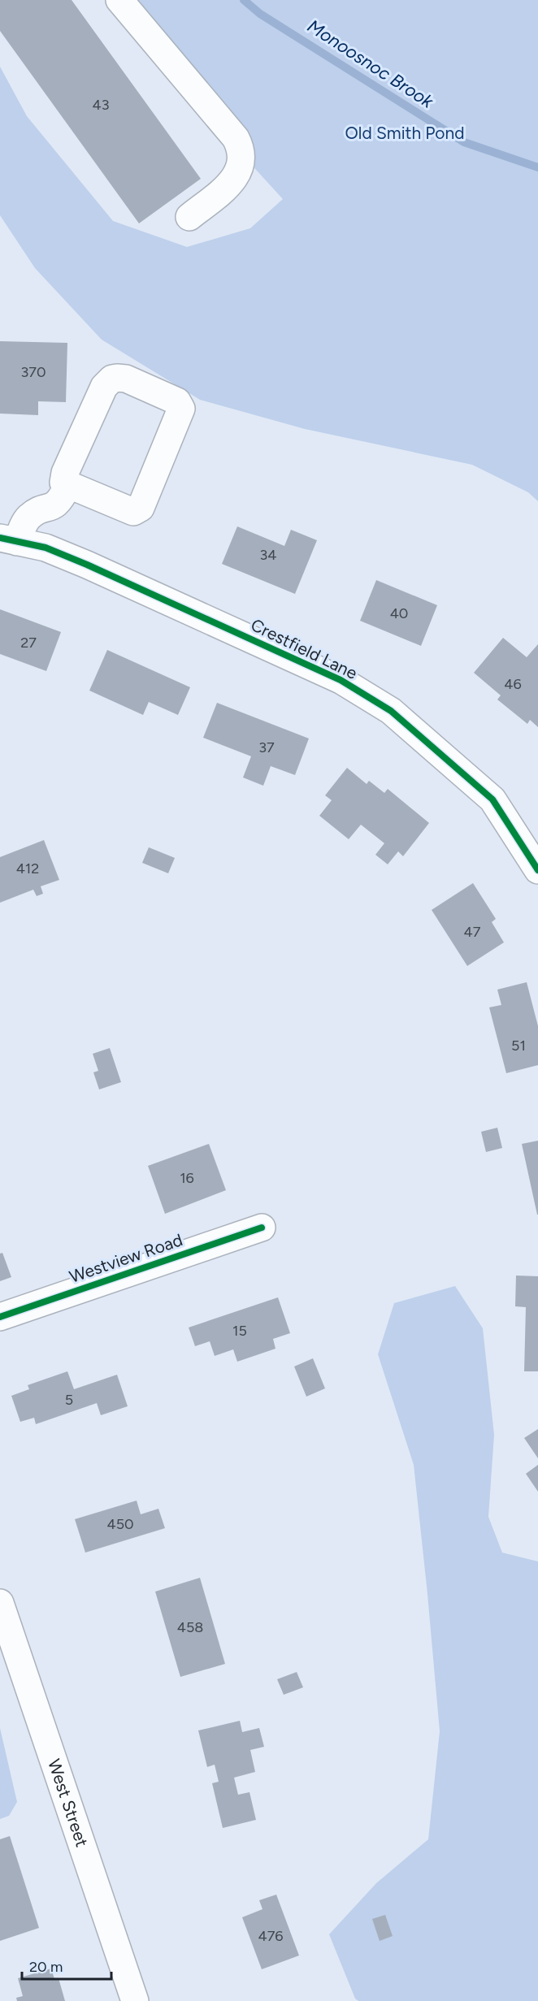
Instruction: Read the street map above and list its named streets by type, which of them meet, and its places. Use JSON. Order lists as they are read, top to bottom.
{
  "streets": {
    "street": ["Crestfield Lane", "Westview Road", "West Street"]
  },
  "water": ["Monoosnoc Brook"],
  "parks": ["Old Smith Pond"],
  "house_numbers": [
    "43",
    "370",
    "34",
    "40",
    "27",
    "46",
    "37",
    "412",
    "47",
    "51",
    "16",
    "15",
    "5",
    "450",
    "458",
    "476"
  ],
  "scale_bar": "20 m"
}
